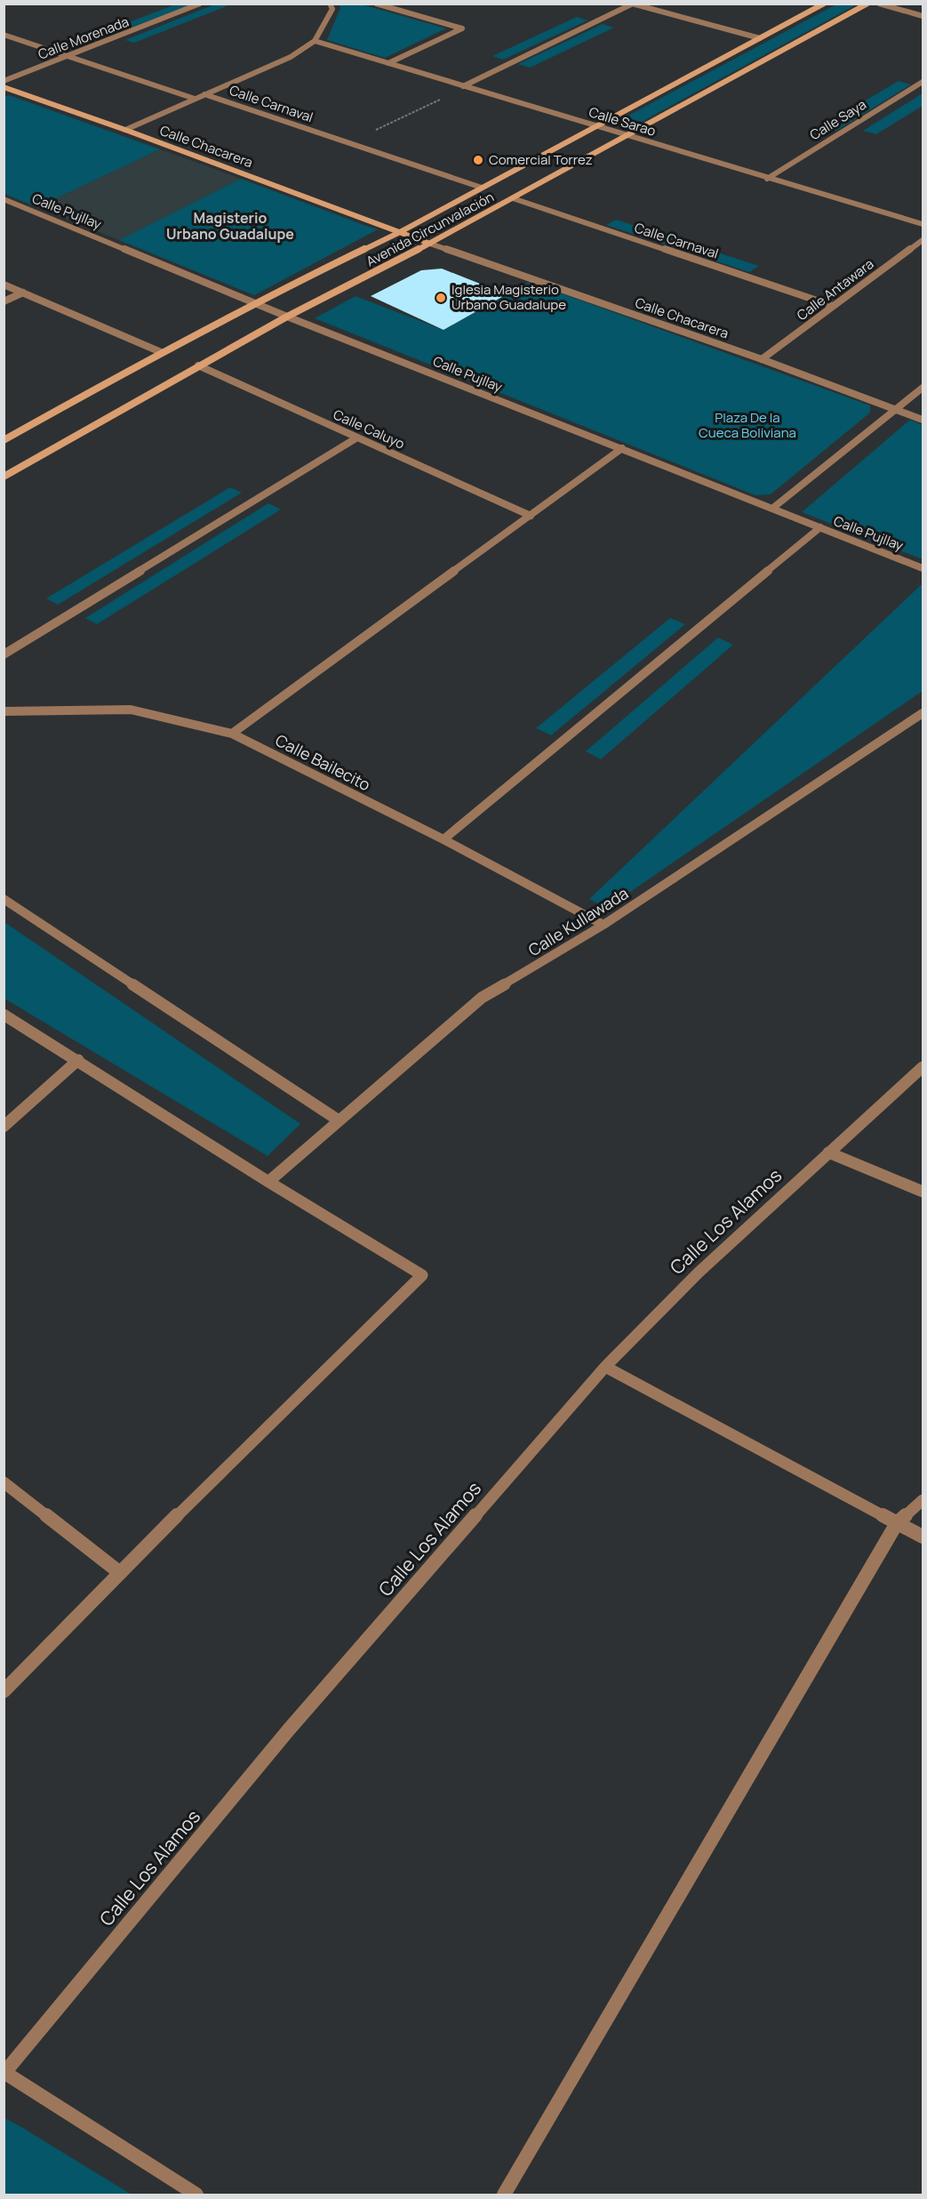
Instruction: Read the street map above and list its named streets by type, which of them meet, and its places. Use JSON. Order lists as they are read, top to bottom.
{
  "streets": {
    "main road": ["Calle Chacarera", "Avenida Circunvalación"],
    "street": [
      "Calle Morenada",
      "Calle Carnaval",
      "Calle Saya",
      "Calle Sarao",
      "Calle Pujllay",
      "Calle Antawara",
      "Calle Caluyo",
      "Calle Bailecito",
      "Calle Kullawada",
      "Calle Los Alamos"
    ]
  },
  "crossings": [
    ["Calle Carnaval", "Avenida Circunvalación"],
    ["Calle Carnaval", "Calle Antawara"],
    ["Calle Saya", "Calle Sarao"],
    ["Calle Sarao", "Avenida Circunvalación"],
    ["Calle Chacarera", "Avenida Circunvalación"],
    ["Calle Chacarera", "Calle Antawara"],
    ["Calle Pujllay", "Avenida Circunvalación"],
    ["Avenida Circunvalación", "Calle Caluyo"],
    ["Calle Bailecito", "Calle Kullawada"]
  ],
  "districts": ["Magisterio Urbano Guadalupe"],
  "parks": ["Plaza De la Cueca Boliviana"],
  "places": ["Comercial Torrez", "Iglesia Magisterio Urbano Guadalupe"]
}
